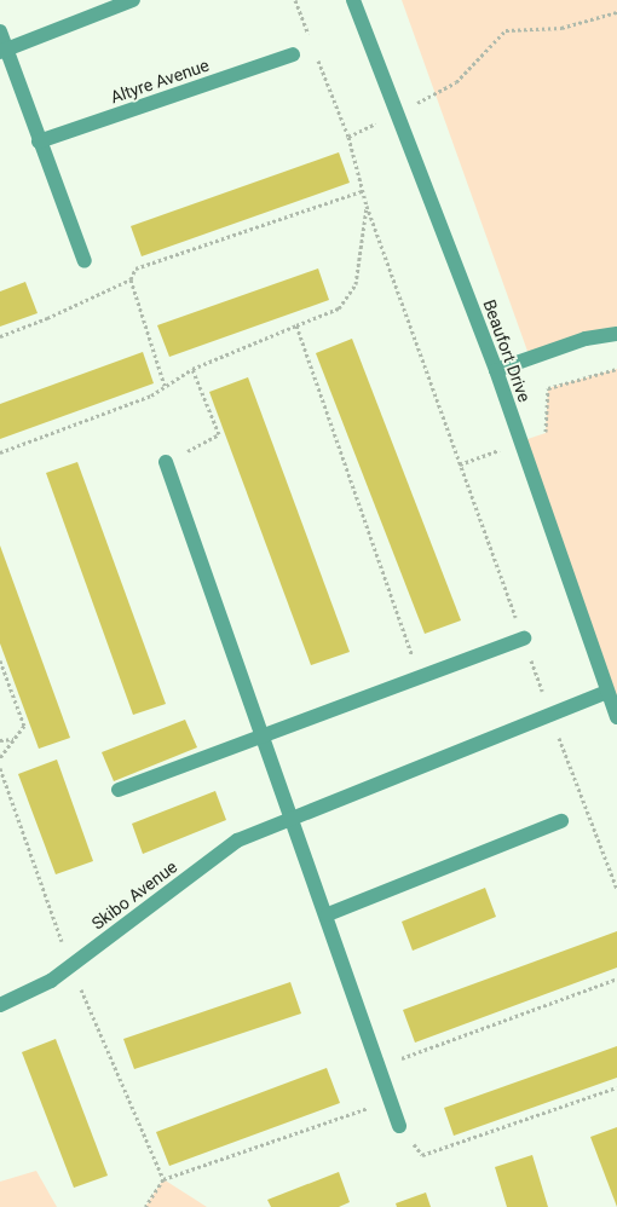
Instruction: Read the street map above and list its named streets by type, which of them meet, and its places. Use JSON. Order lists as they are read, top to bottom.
{
  "streets": {
    "street": ["Altyre Avenue", "Beaufort Drive", "Skibo Avenue"]
  },
  "crossings": [
    ["Beaufort Drive", "Skibo Avenue"]
  ]
}
